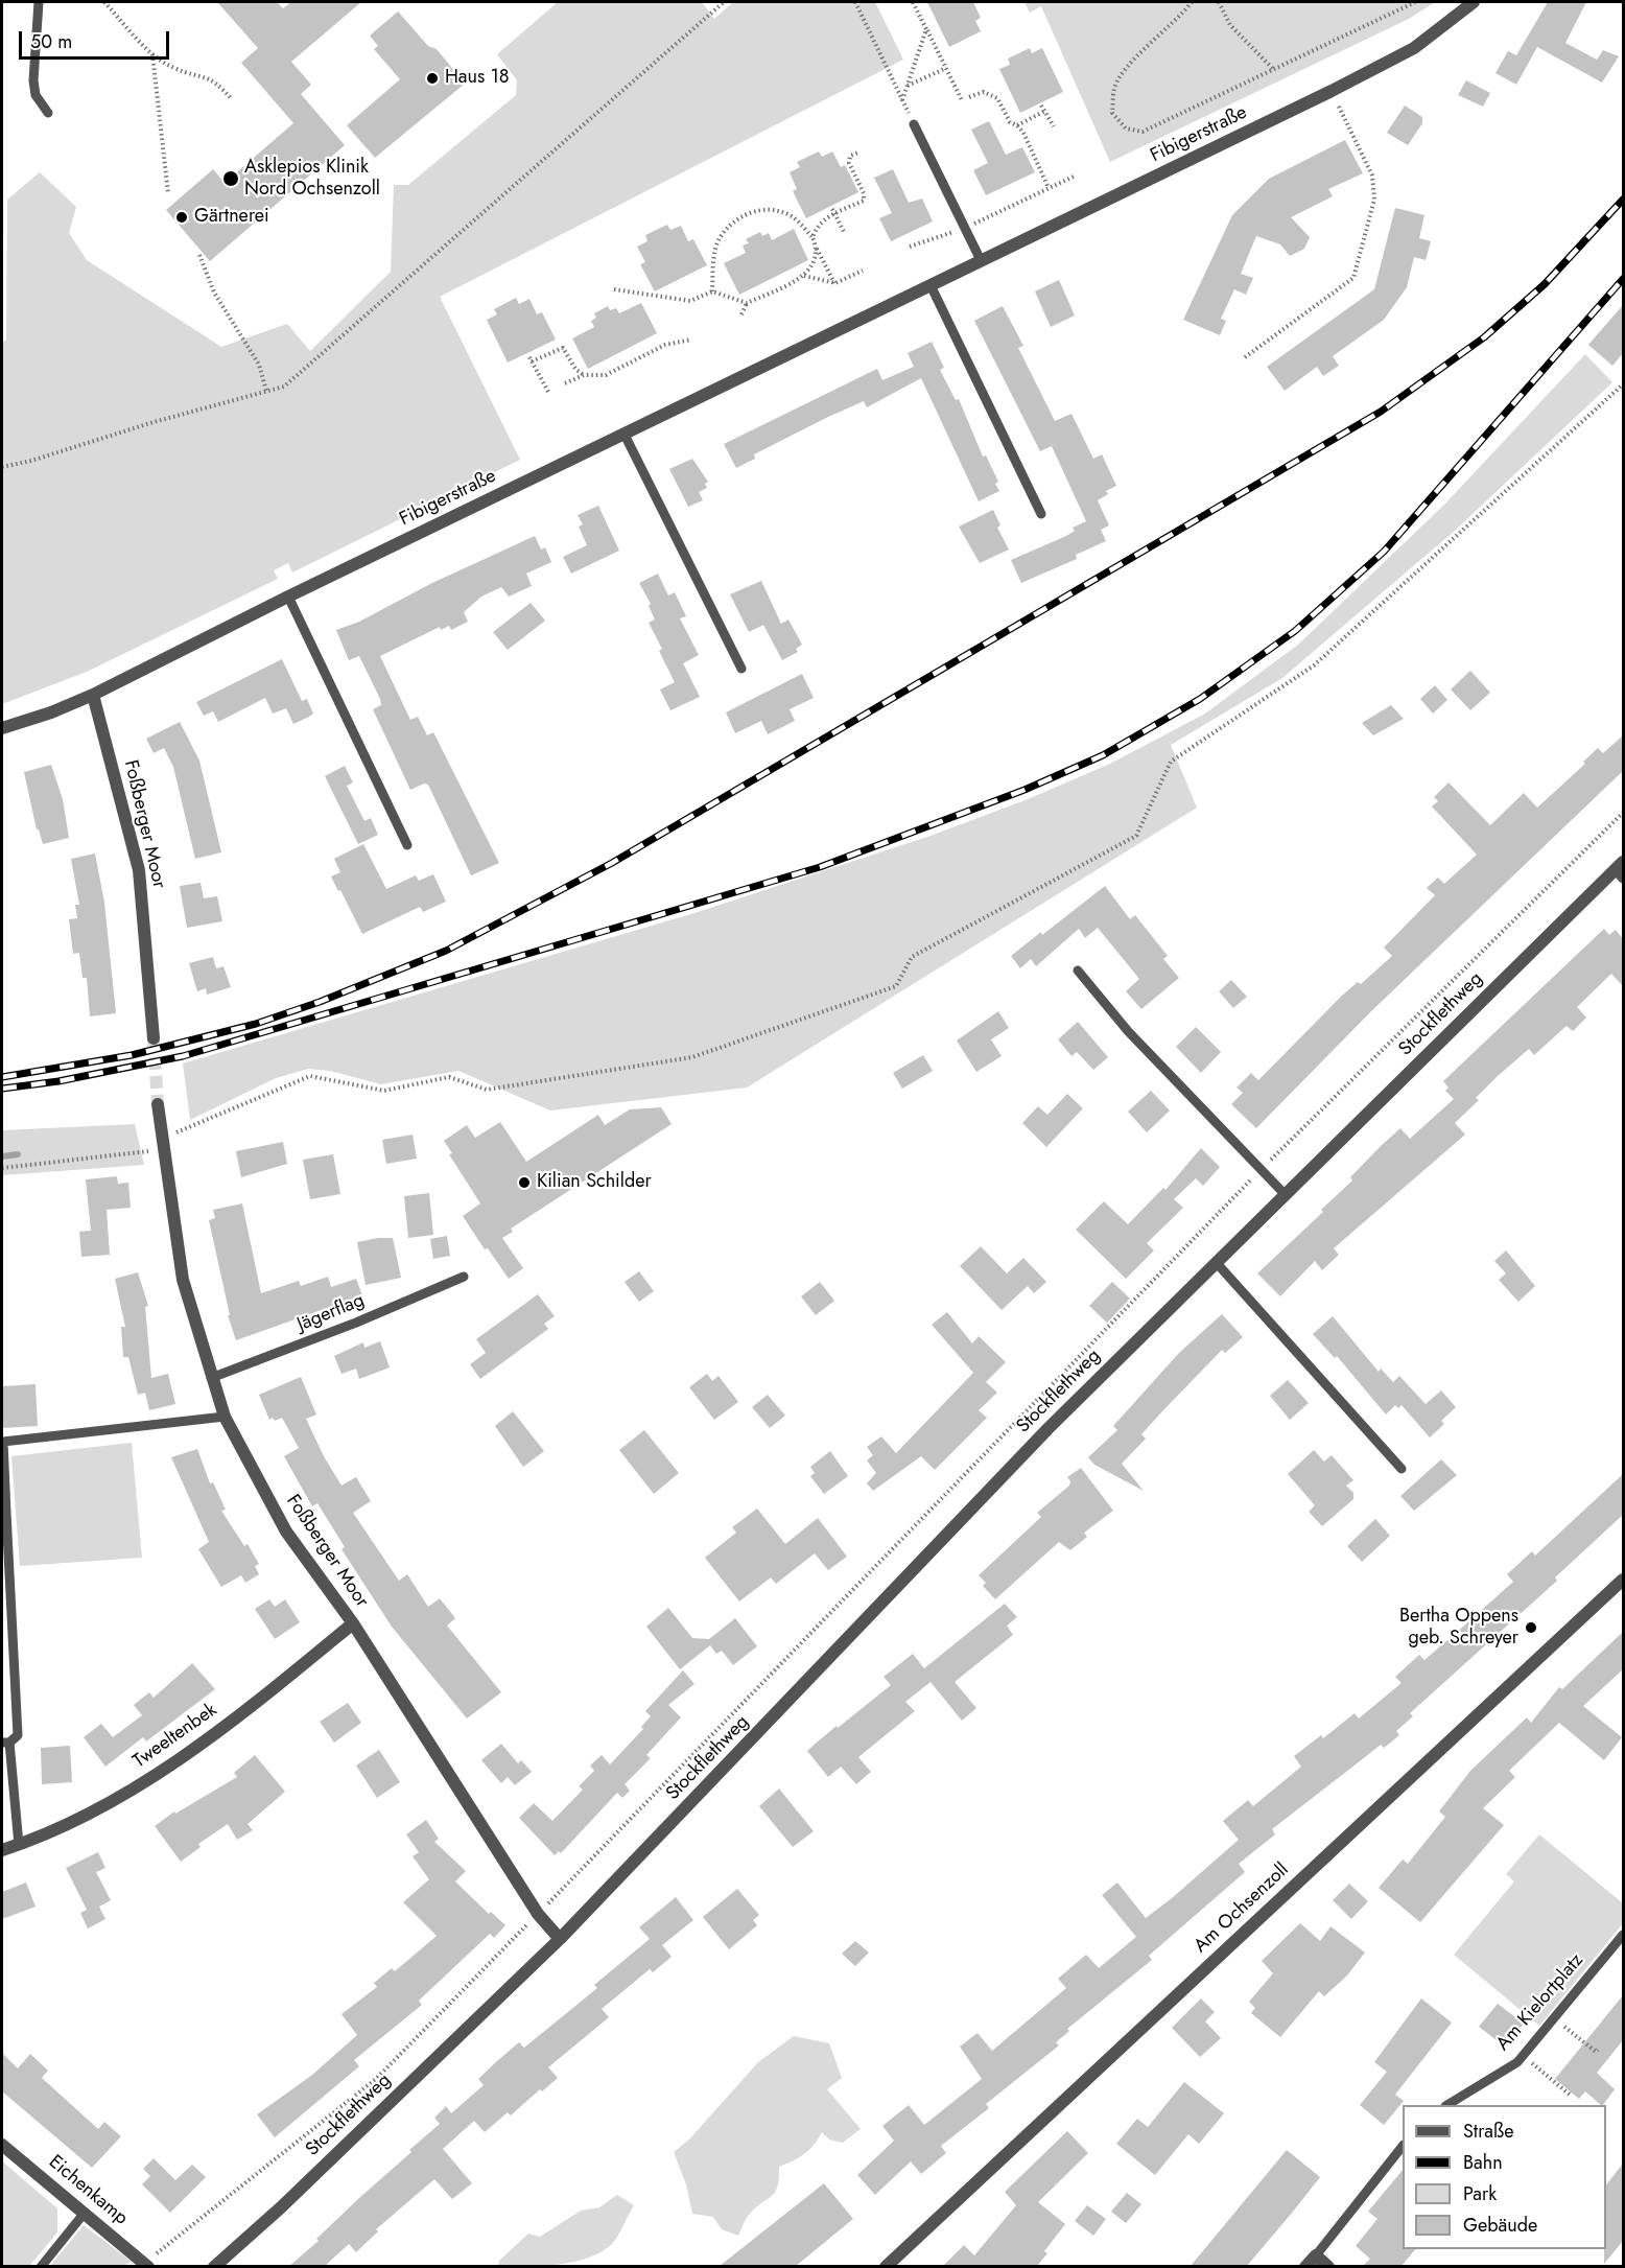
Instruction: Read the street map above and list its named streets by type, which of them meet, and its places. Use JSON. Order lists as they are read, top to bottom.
{
  "streets": {
    "street": [
      "Fibigerstraße",
      "Foßberger Moor",
      "Stockflethweg",
      "Tweeltenbek",
      "Am Ochsenzoll",
      "Eichenkamp"
    ],
    "lane": ["Jägerflag", "Am Kielortplatz"]
  },
  "crossings": [
    ["Fibigerstraße", "Foßberger Moor"],
    ["Foßberger Moor", "Stockflethweg"],
    ["Foßberger Moor", "Jägerflag"],
    ["Foßberger Moor", "Tweeltenbek"]
  ],
  "places": [
    "Haus 18",
    "Asklepios Klinik Nord Ochsenzoll",
    "Gärtnerei",
    "Kilian Schilder",
    "Bertha Oppens geb. Schreyer"
  ],
  "legend": [
    "Straße",
    "Bahn",
    "Park",
    "Gebäude"
  ],
  "scale_bar": "50 m"
}
